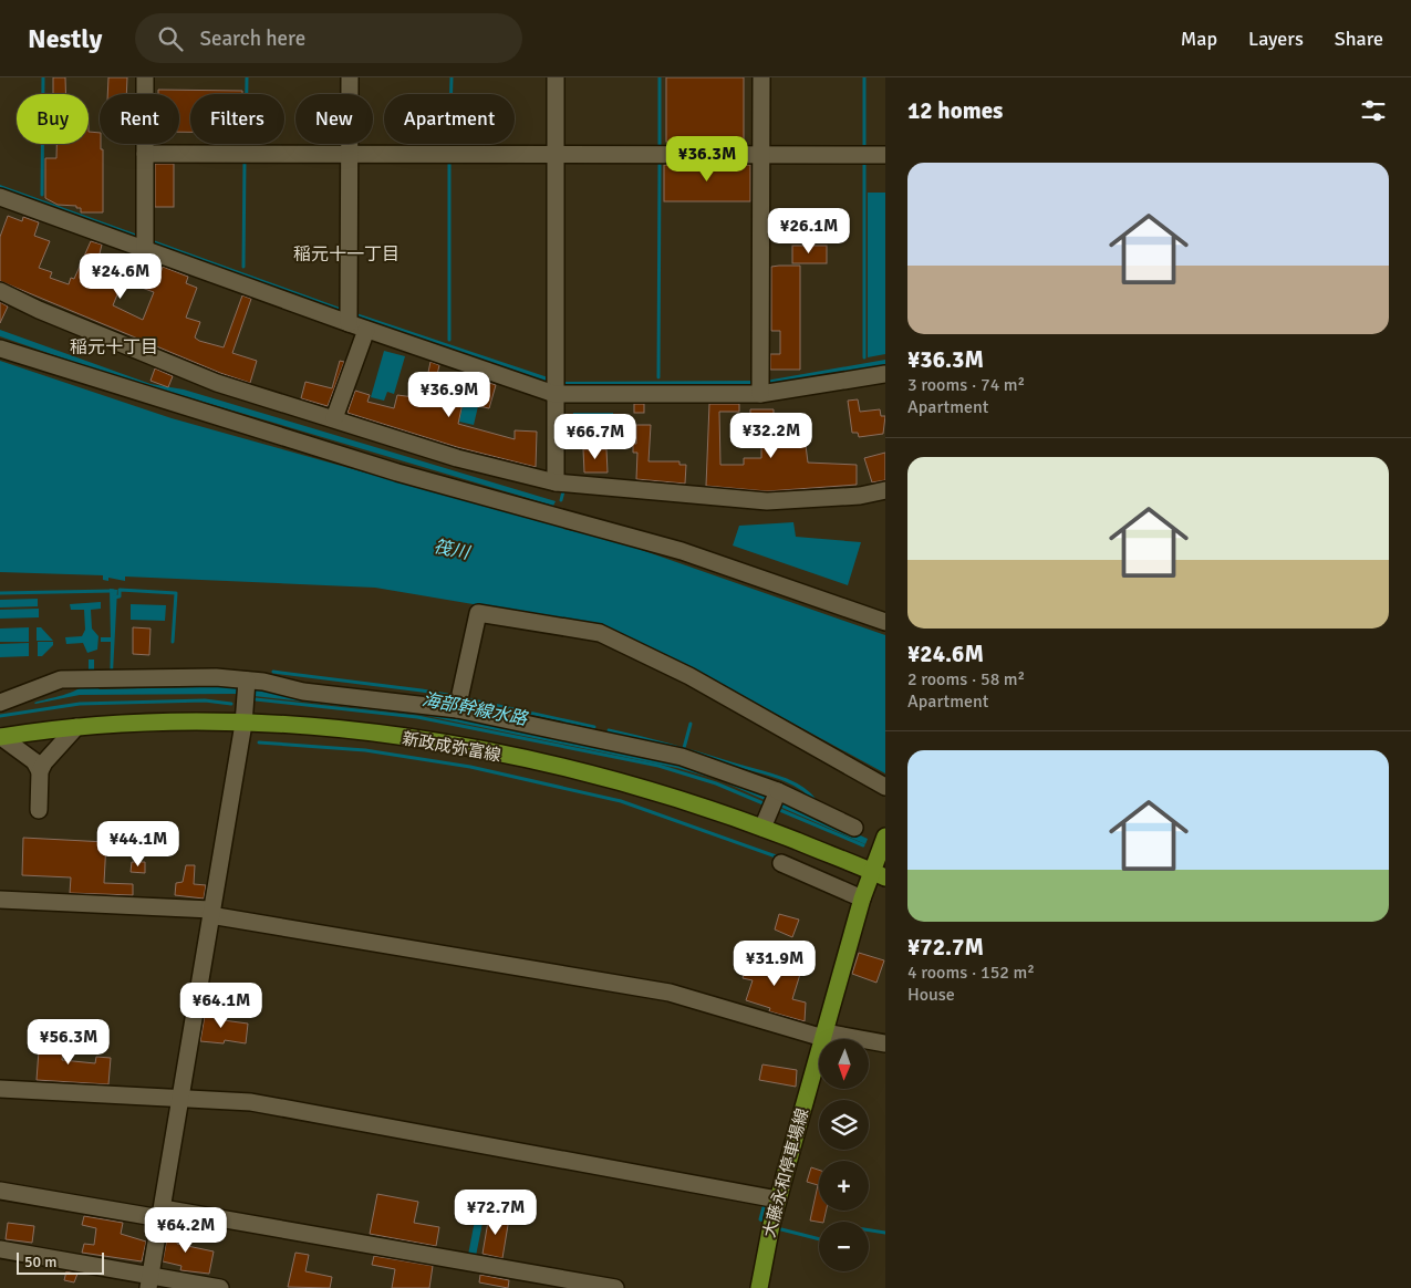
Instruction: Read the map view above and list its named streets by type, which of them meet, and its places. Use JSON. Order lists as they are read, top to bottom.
{
  "streets": {
    "main road": ["新政成弥富線", "大藤永和停車場線"]
  },
  "crossings": [
    ["新政成弥富線", "大藤永和停車場線"]
  ],
  "districts": ["稲元十一丁目", "稲元十丁目"],
  "water": ["筏川", "海部幹線水路"],
  "scale_bar": "50 m",
  "north": "bottom",
  "page": {
    "header": "Nestly",
    "search": "Search here",
    "nav": ["Map", "Layers", "Share"],
    "heading": "12 homes",
    "chip": [
      "Buy",
      "Rent",
      "Filters",
      "New",
      "Apartment"
    ],
    "price": [
      "¥36.3M",
      "¥26.1M",
      "¥24.6M",
      "¥36.9M",
      "¥32.2M",
      "¥66.7M",
      "¥44.1M",
      "¥31.9M",
      "¥64.1M",
      "¥56.3M",
      "¥72.7M",
      "¥64.2M"
    ],
    "list": [
      {
        "name": "¥36.3M",
        "note": "3 rooms · 74 m² · Apartment"
      },
      {
        "name": "¥24.6M",
        "note": "2 rooms · 58 m² · Apartment"
      },
      {
        "name": "¥72.7M",
        "note": "4 rooms · 152 m² · House"
      }
    ],
    "map_buttons": ["+", "−"],
    "scale": "50 m"
  }
}
